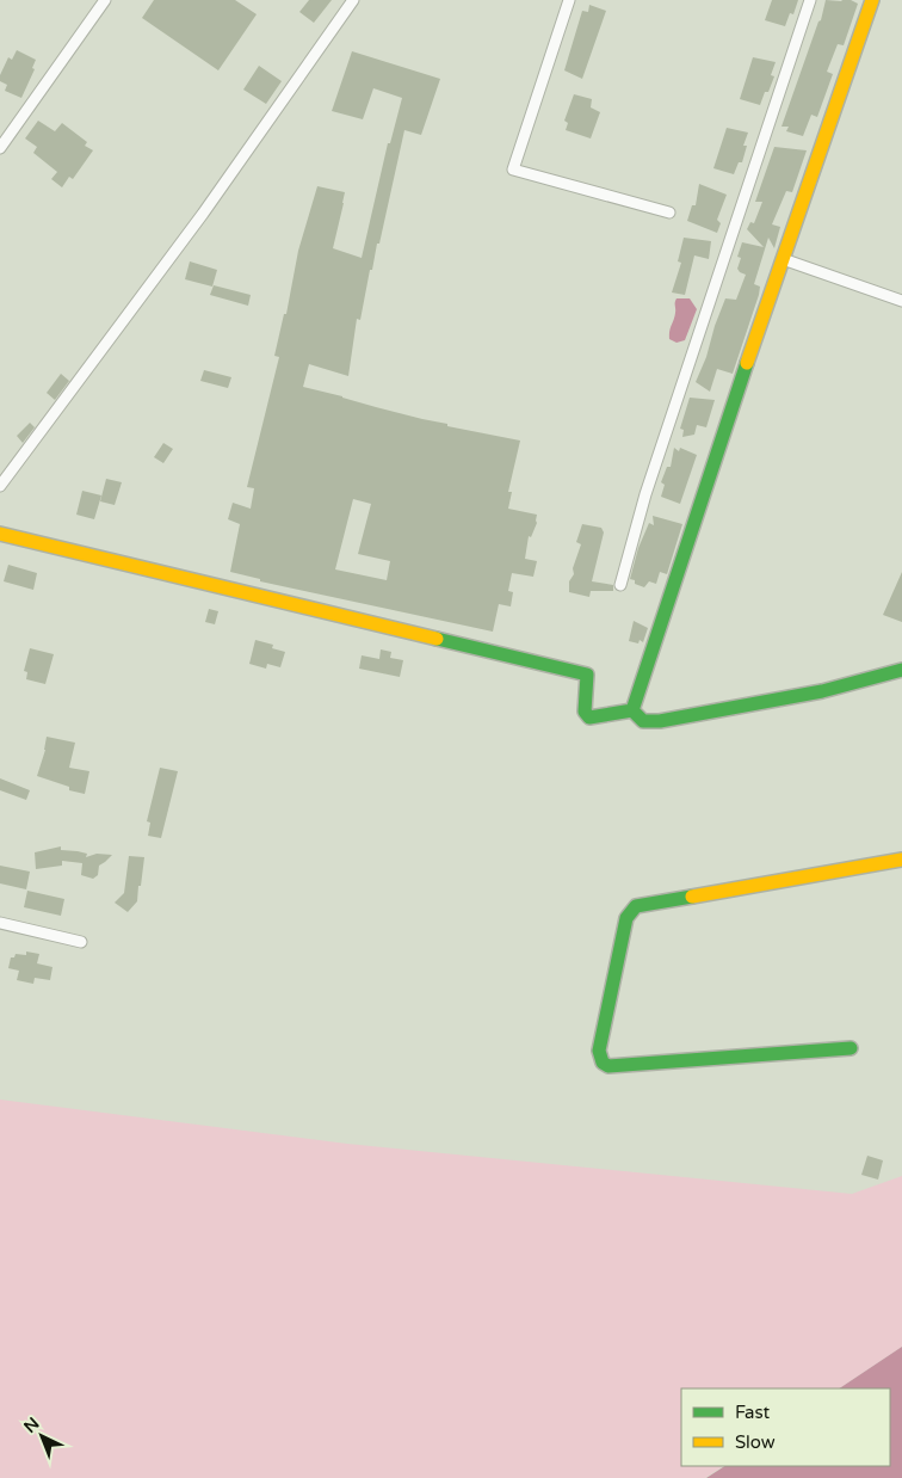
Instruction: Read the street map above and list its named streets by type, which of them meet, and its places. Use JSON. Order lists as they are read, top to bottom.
{
  "legend": ["Fast", "Slow"],
  "north": "top left"
}
